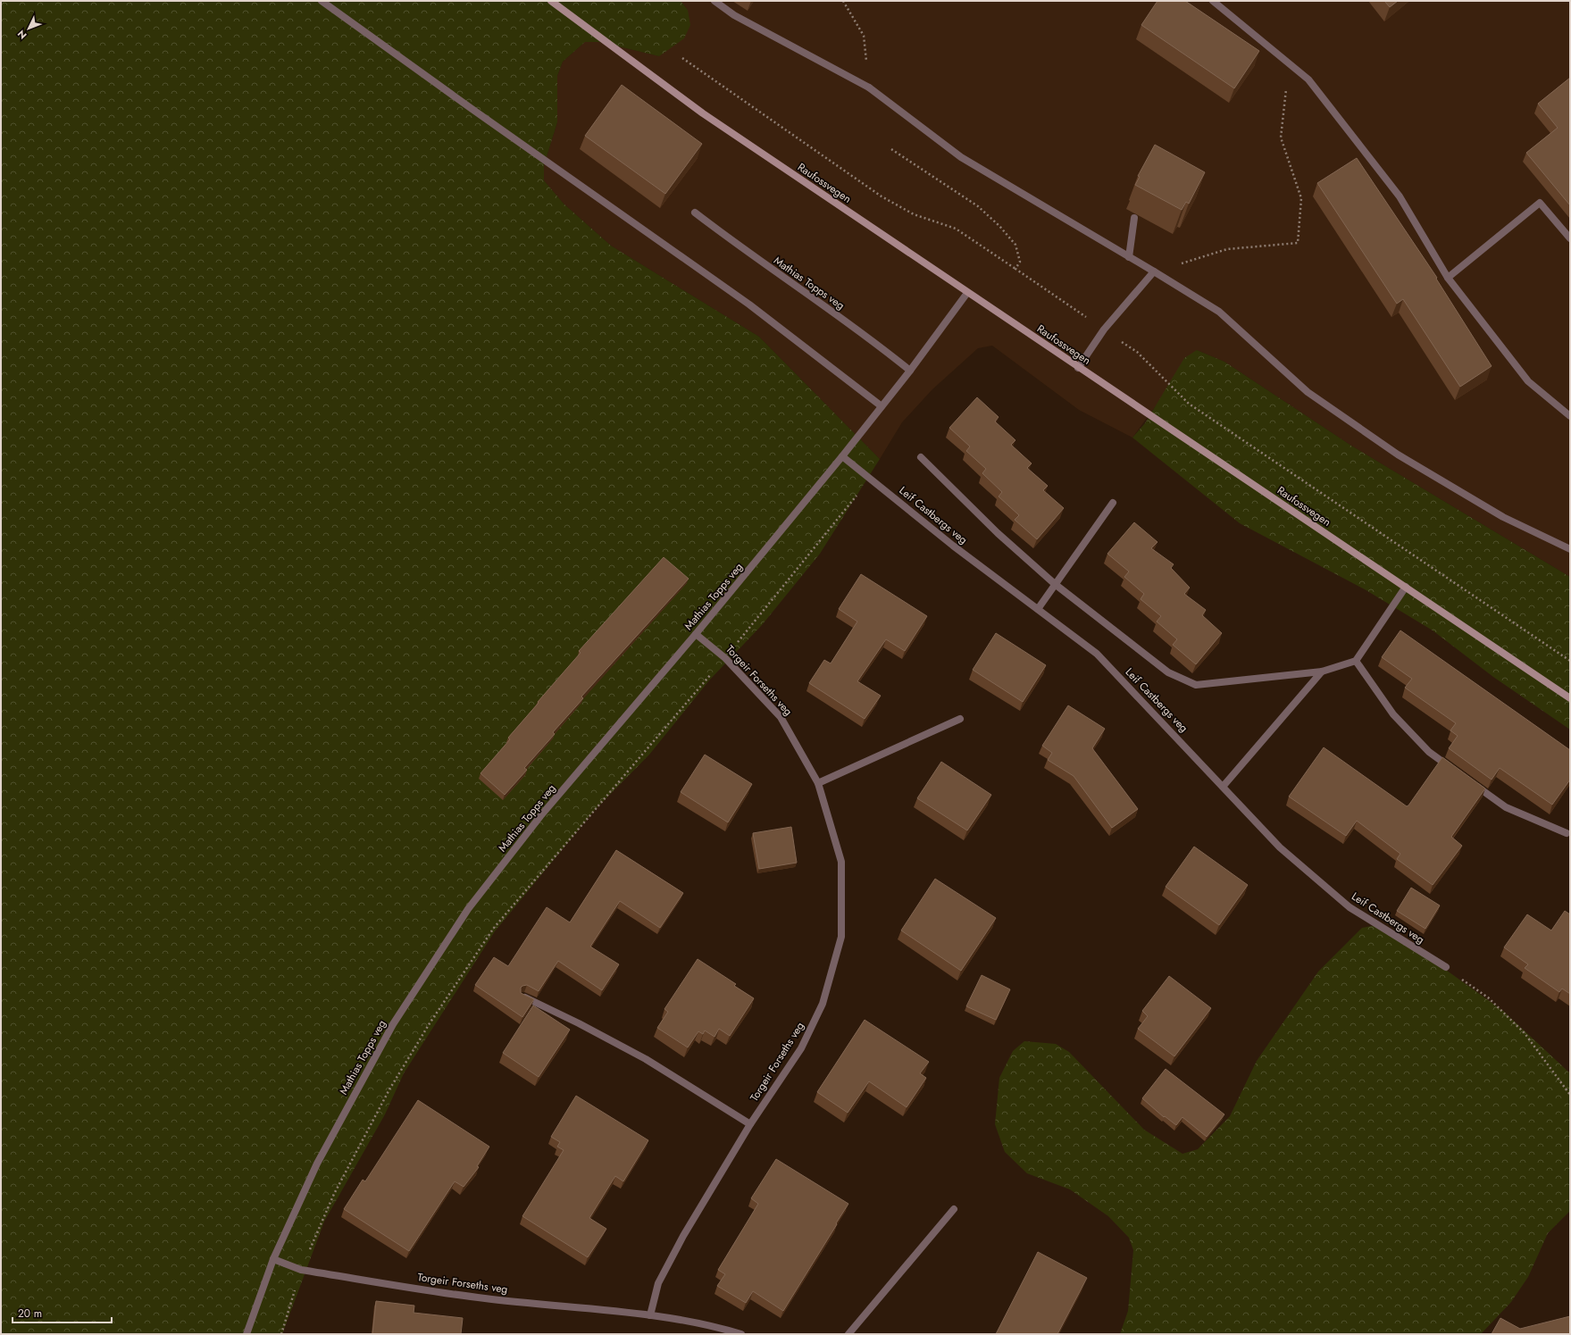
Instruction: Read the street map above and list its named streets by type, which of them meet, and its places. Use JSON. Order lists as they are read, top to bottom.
{
  "streets": {
    "main road": ["Raufossvegen"],
    "street": ["Mathias Topps veg", "Leif Castbergs veg", "Torgeir Forseths veg"]
  },
  "crossings": [
    ["Raufossvegen", "Mathias Topps veg"],
    ["Mathias Topps veg", "Leif Castbergs veg"],
    ["Mathias Topps veg", "Torgeir Forseths veg"]
  ],
  "scale_bar": "20 m",
  "north": "bottom left"
}
